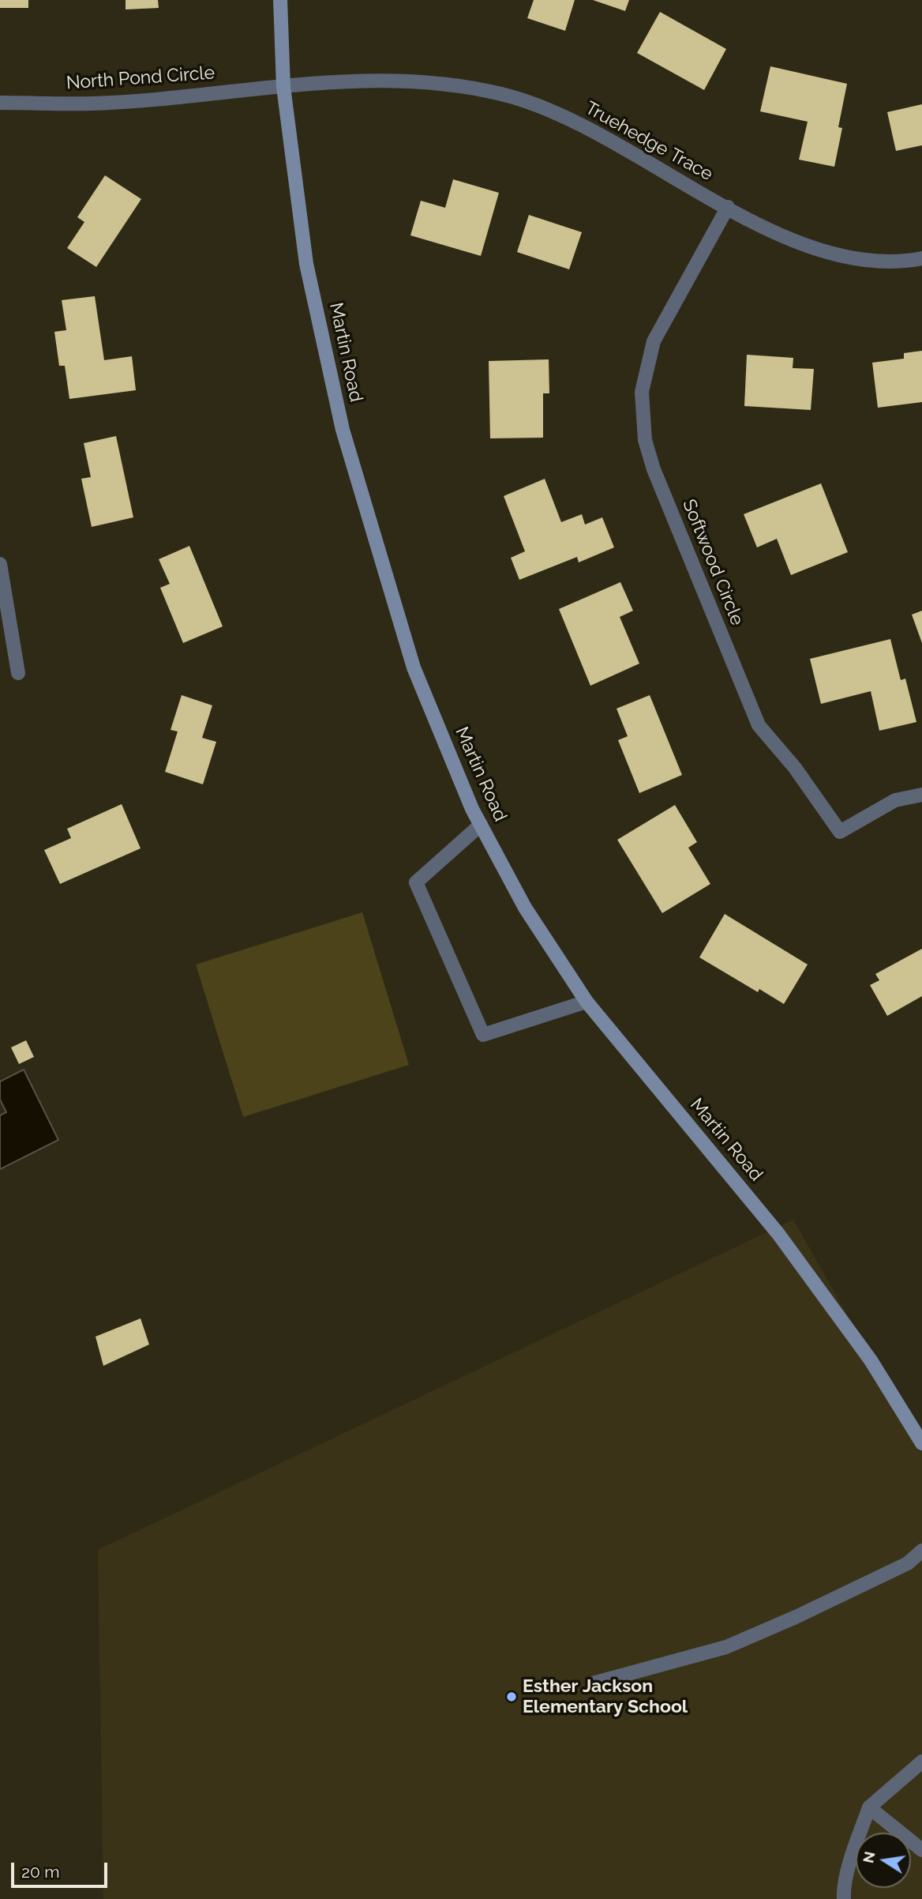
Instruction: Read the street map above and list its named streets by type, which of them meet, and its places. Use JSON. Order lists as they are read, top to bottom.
{
  "streets": {
    "street": [
      "North Pond Circle",
      "Truehedge Trace",
      "Martin Road",
      "Softwood Circle"
    ]
  },
  "crossings": [
    ["North Pond Circle", "Truehedge Trace"],
    ["North Pond Circle", "Martin Road"],
    ["Truehedge Trace", "Martin Road"],
    ["Truehedge Trace", "Softwood Circle"]
  ],
  "places": ["Esther Jackson Elementary School"],
  "scale_bar": "20 m",
  "north": "left"
}
